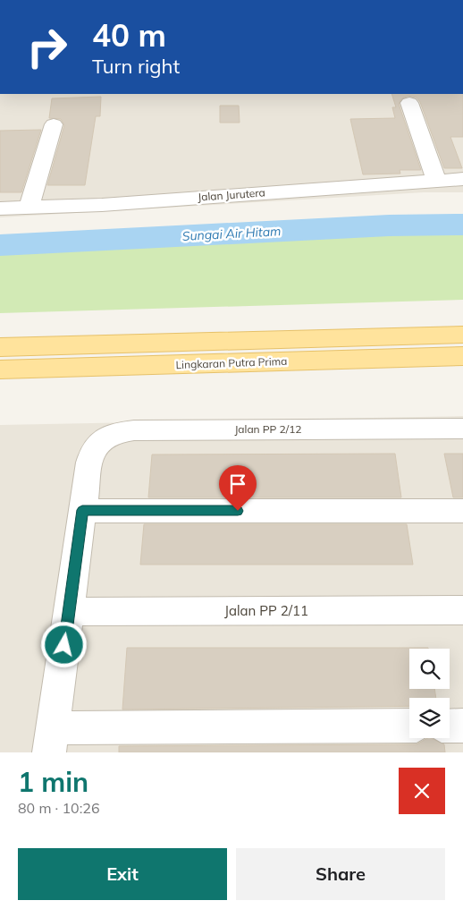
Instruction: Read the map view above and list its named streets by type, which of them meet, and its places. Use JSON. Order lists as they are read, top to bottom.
{
  "streets": {
    "main road": ["Lingkaran Putra Prima"],
    "street": ["Jalan Jurutera", "Jalan PP 2/12", "Jalan PP 2/11"]
  },
  "crossings": [
    ["Jalan PP 2/12", "Jalan PP 2/11"]
  ],
  "water": ["Sungai Air Hitam"],
  "page": {
    "turn": ["40 m", "Turn right"],
    "heading": ["1 min", "80 m · 10:26"],
    "buttons": ["Exit", "Share"]
  }
}
